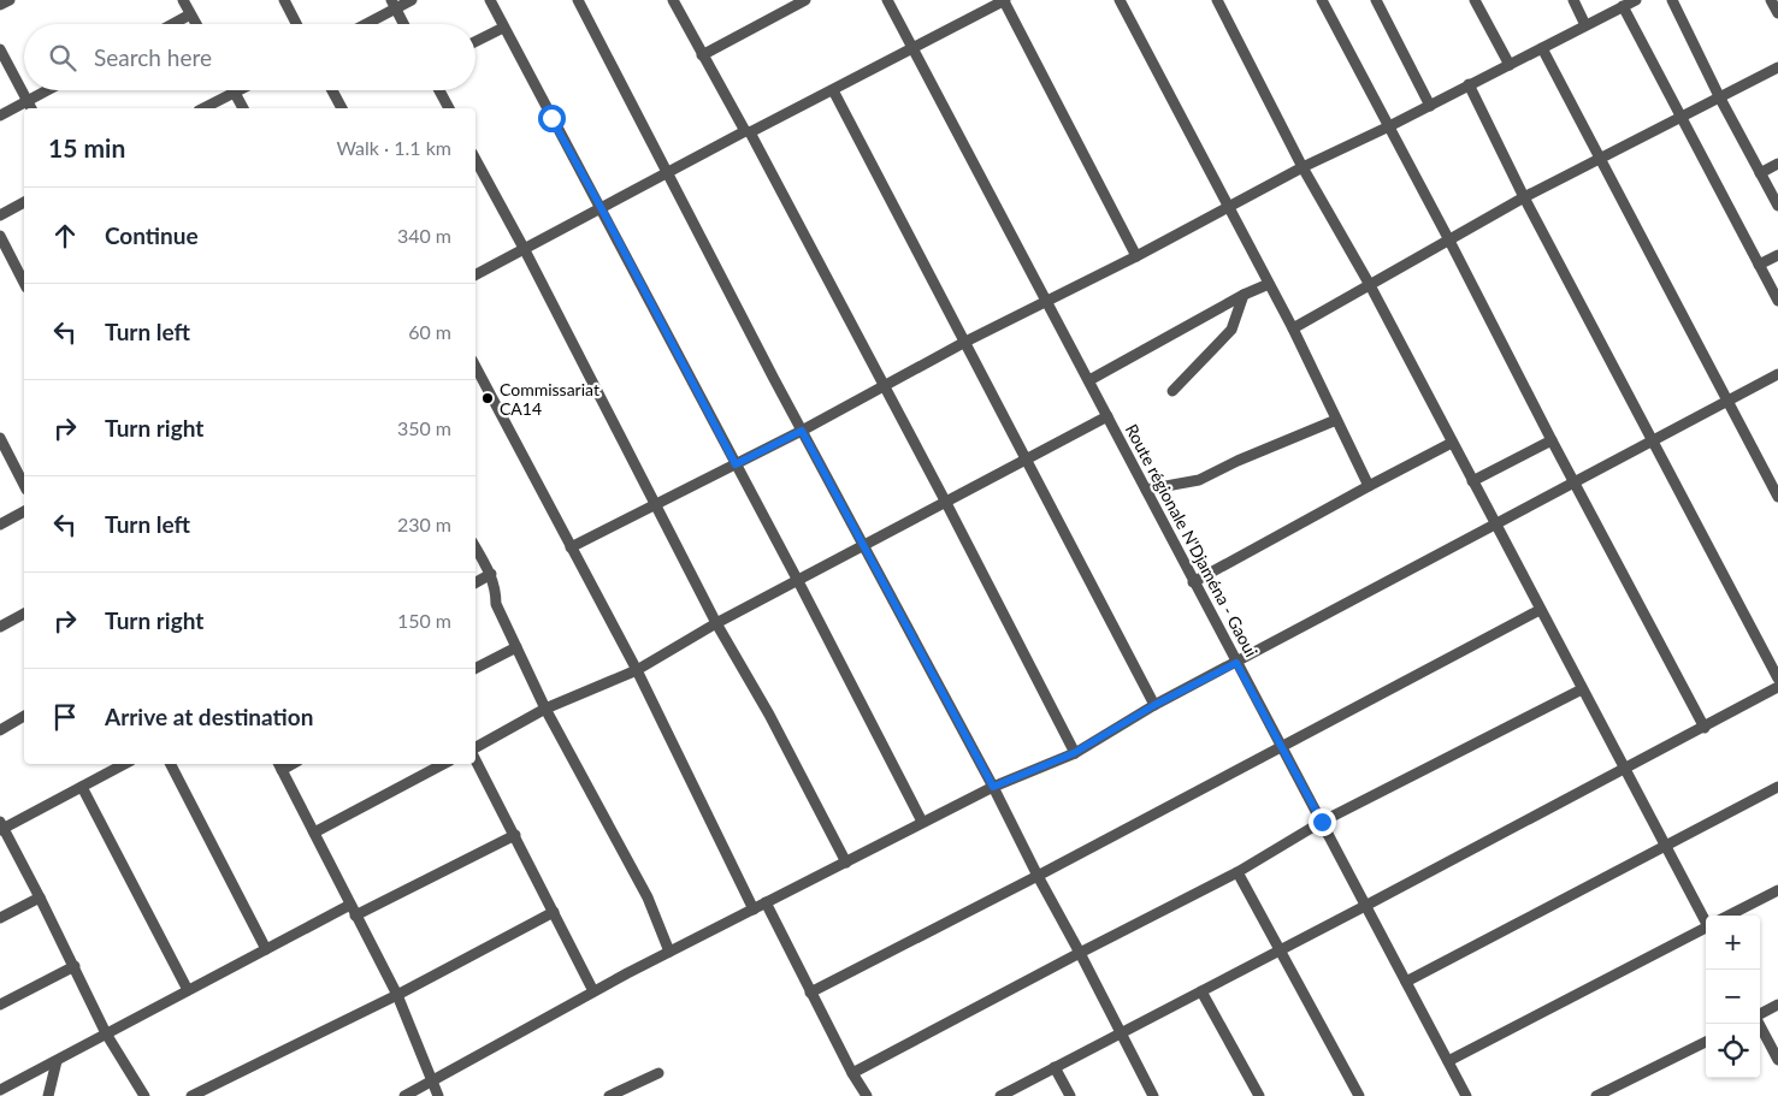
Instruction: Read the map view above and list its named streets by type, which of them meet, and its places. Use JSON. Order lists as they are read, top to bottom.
{
  "streets": {
    "street": ["Route régionale N'Djaména - Gaoui"]
  },
  "places": ["Commissariat CA14"],
  "page": {
    "search": "Search here",
    "heading": ["15 min", "Walk · 1.1 km"],
    "list": [
      ["Continue", "340 m"],
      ["Turn left", "60 m"],
      ["Turn right", "350 m"],
      ["Turn left", "230 m"],
      ["Turn right", "150 m"],
      "Arrive at destination"
    ],
    "map_buttons": ["+", "−"]
  }
}
